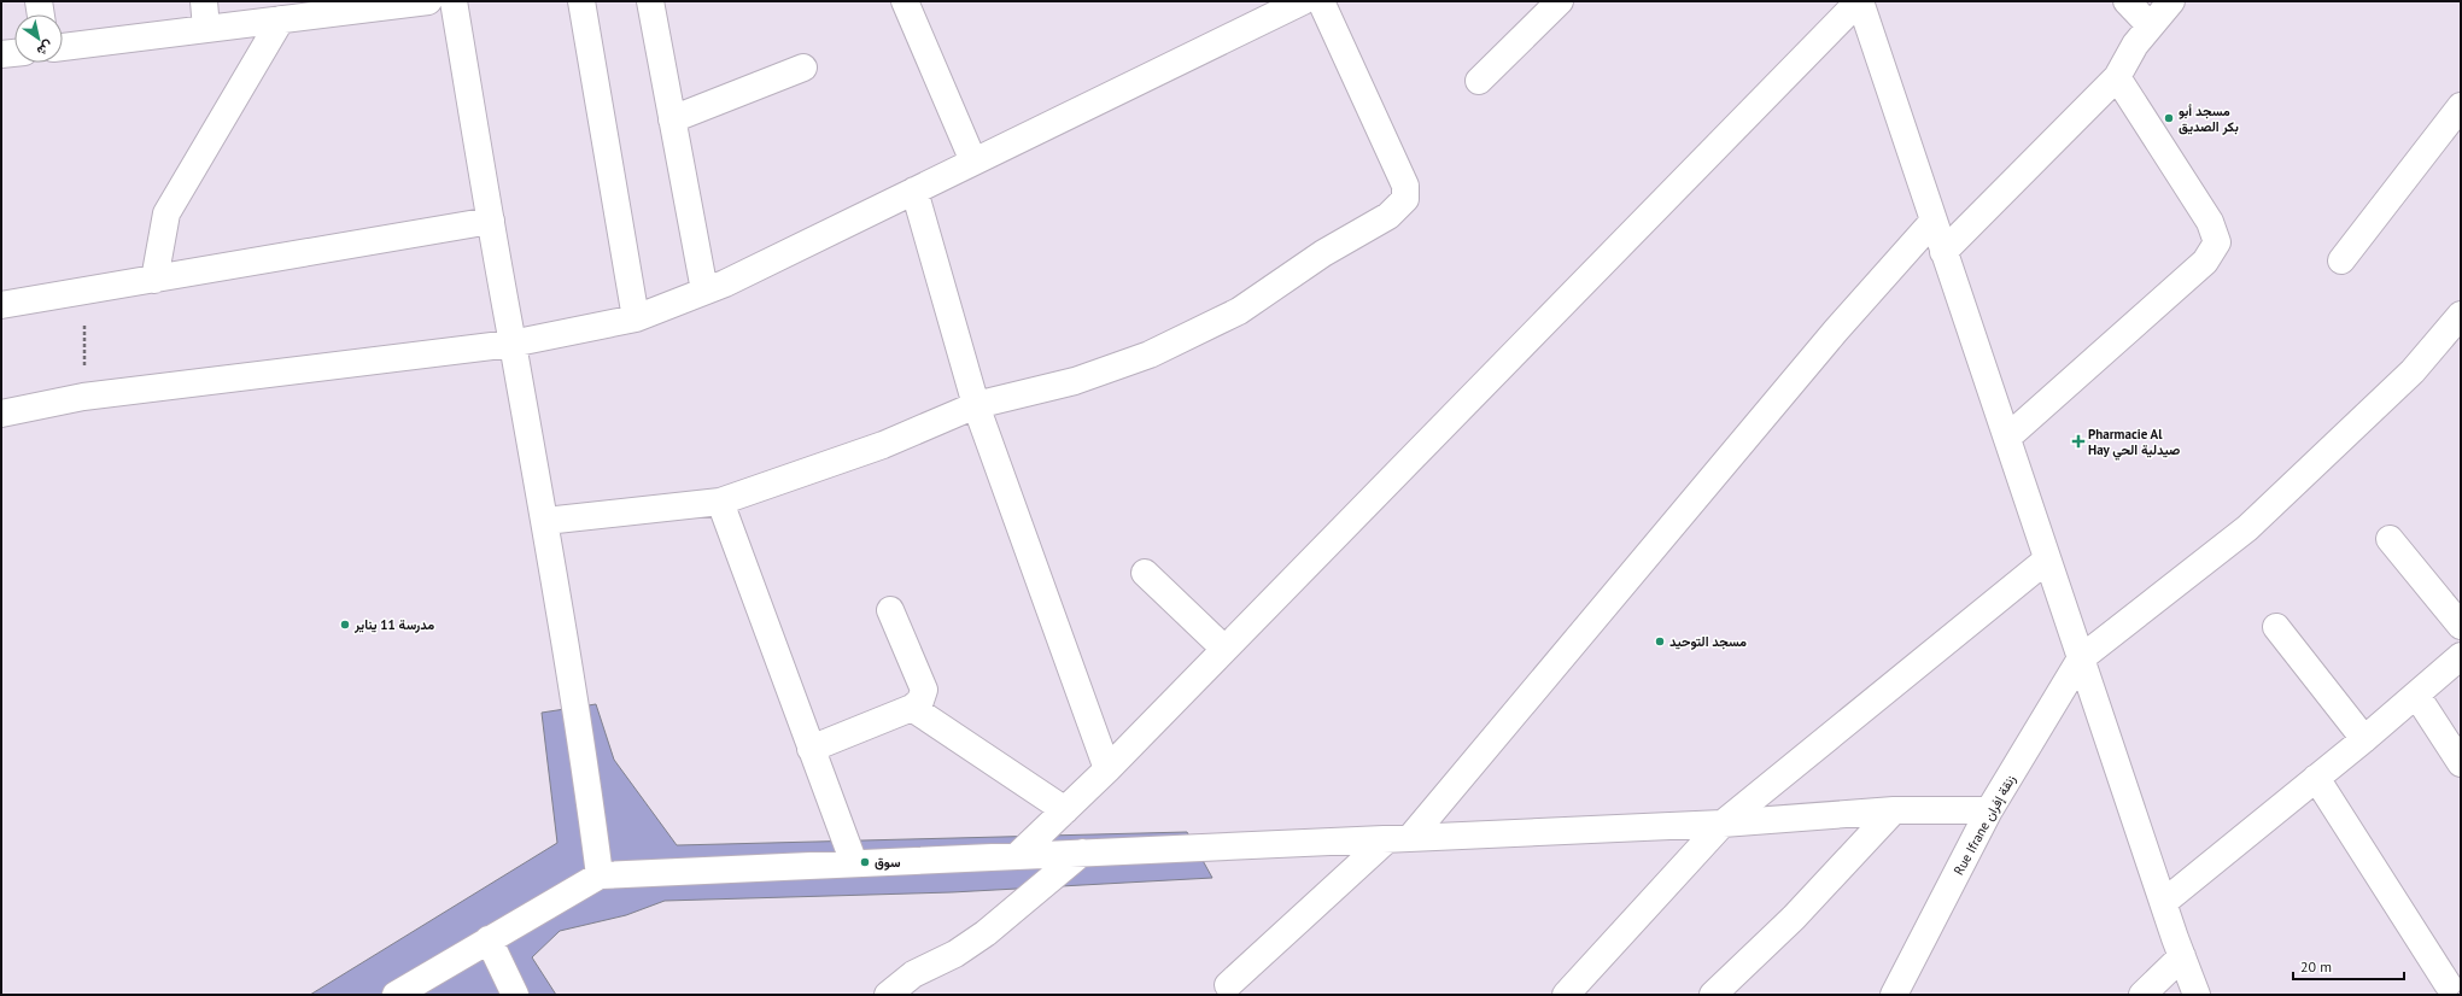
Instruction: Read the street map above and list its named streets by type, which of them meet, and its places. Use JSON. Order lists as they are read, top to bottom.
{
  "streets": {
    "street": ["Rue Ifrane زنقة إفران"]
  },
  "places": {
    "other": [
      "مسجد أبو بكر الصديق",
      "مدرسة 11 يناير",
      "مسجد التوحيد",
      "سوق"
    ],
    "health": ["Pharmacie Al Hay صيدلية الحي"]
  },
  "scale_bar": "20 m",
  "north": "bottom right"
}
